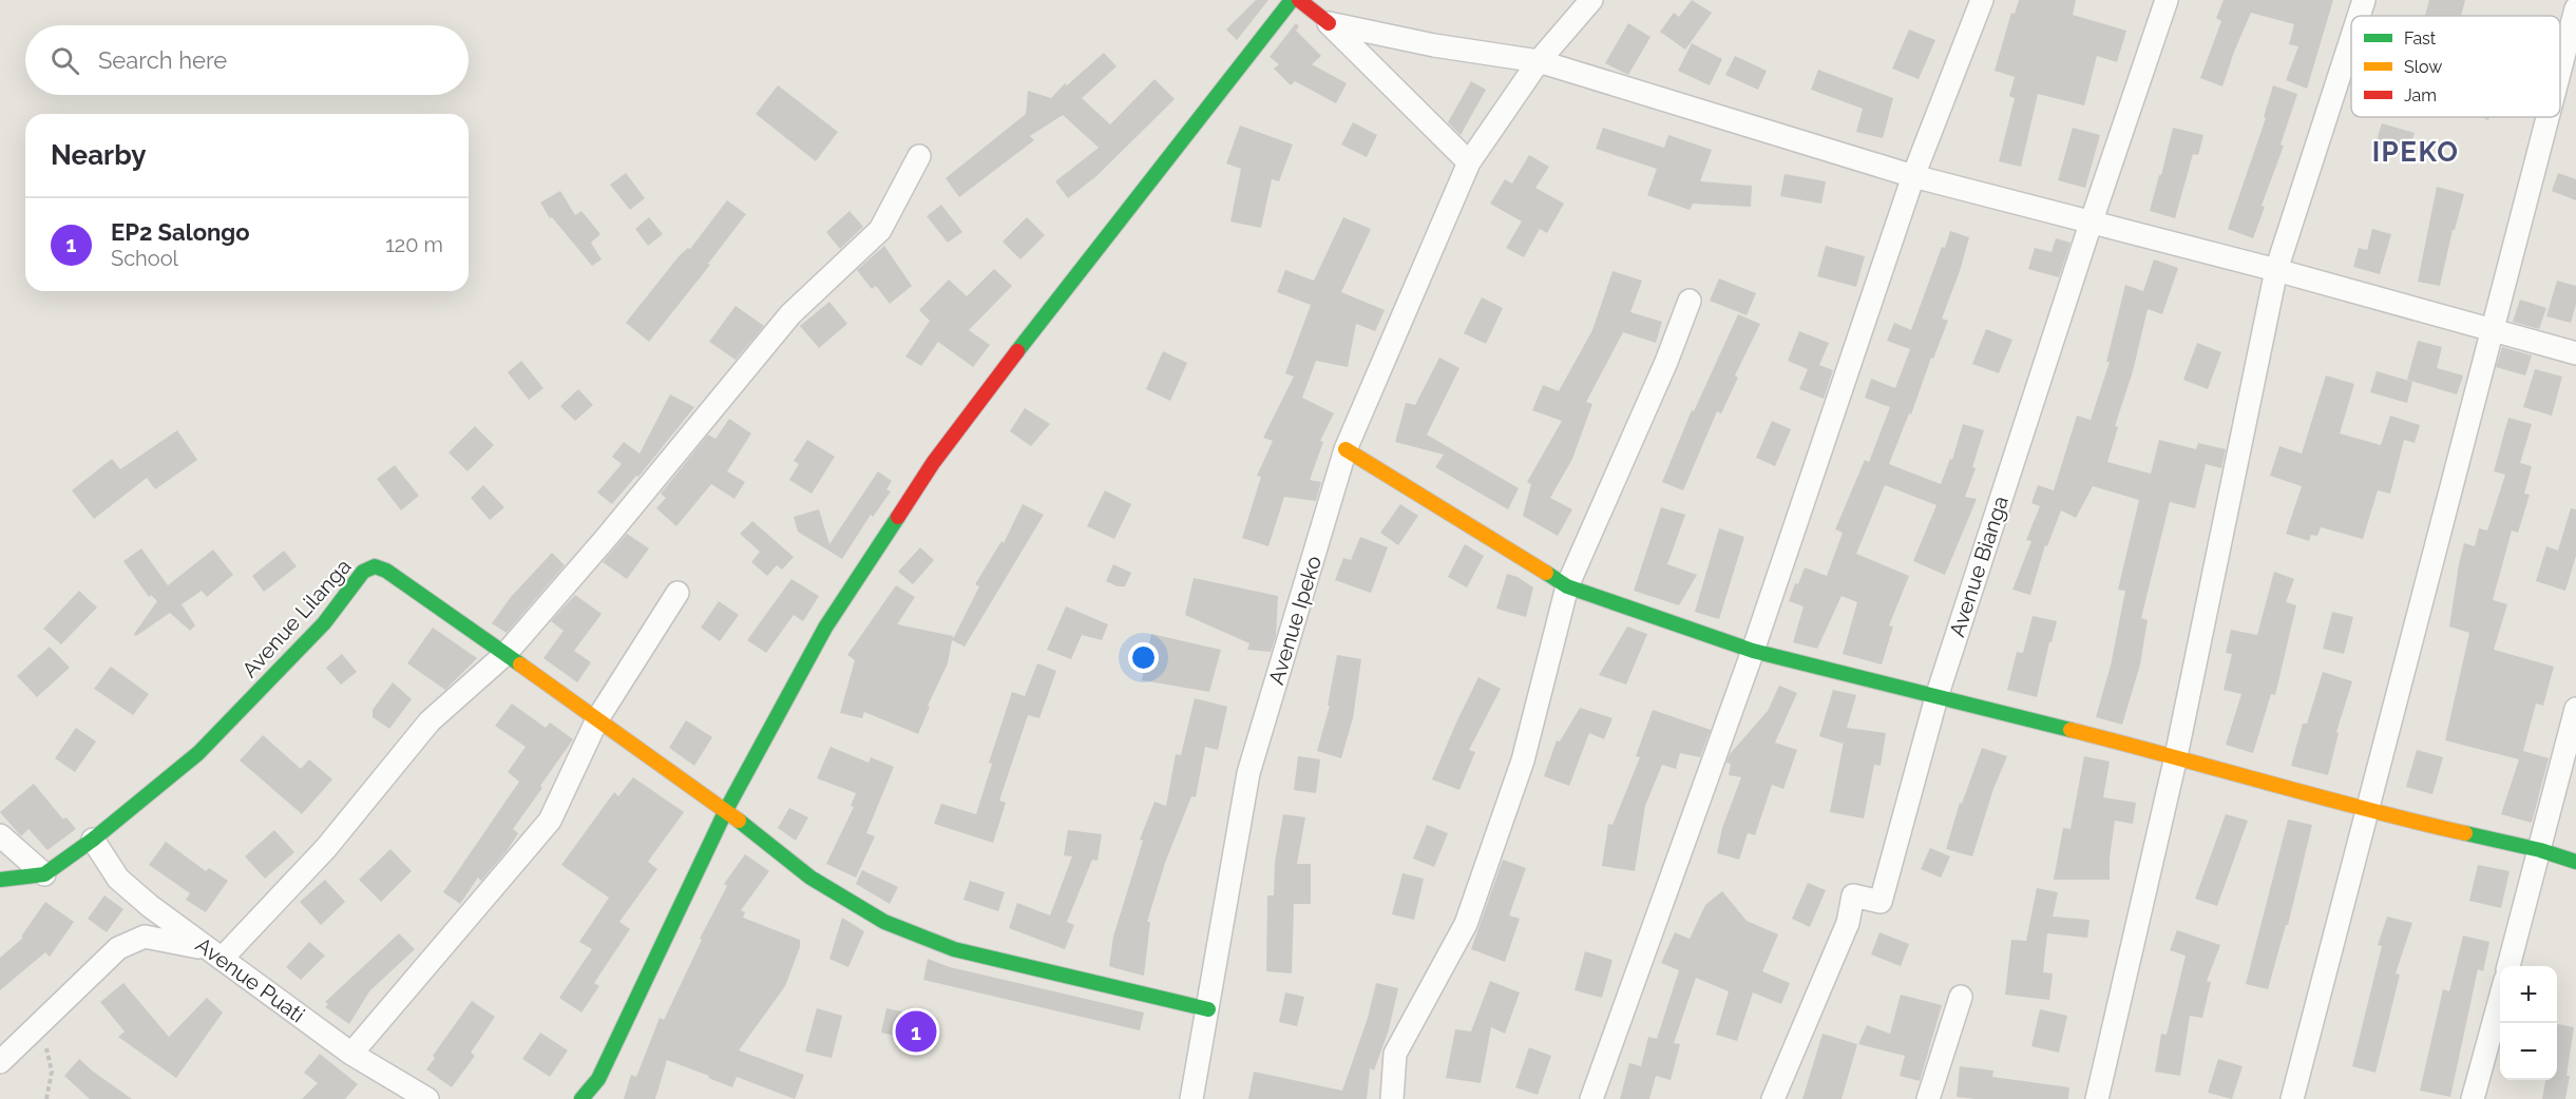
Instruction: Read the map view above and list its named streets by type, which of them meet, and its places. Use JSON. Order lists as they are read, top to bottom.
{
  "streets": {
    "street": [
      "Avenue Bianga",
      "Avenue Lilanga",
      "Avenue Ipeko",
      "Avenue Puati"
    ]
  },
  "crossings": [
    ["Avenue Lilanga", "Avenue Ipeko"],
    ["Avenue Lilanga", "Avenue Puati"]
  ],
  "districts": ["IPEKO"],
  "legend": ["Fast", "Slow", "Jam"],
  "page": {
    "search": "Search here",
    "heading": "Nearby",
    "list": [
      {
        "mark": "1",
        "name": "EP2 Salongo",
        "note": "School",
        "value": "120 m"
      }
    ],
    "map_buttons": ["+", "−"],
    "pins": "1"
  }
}
